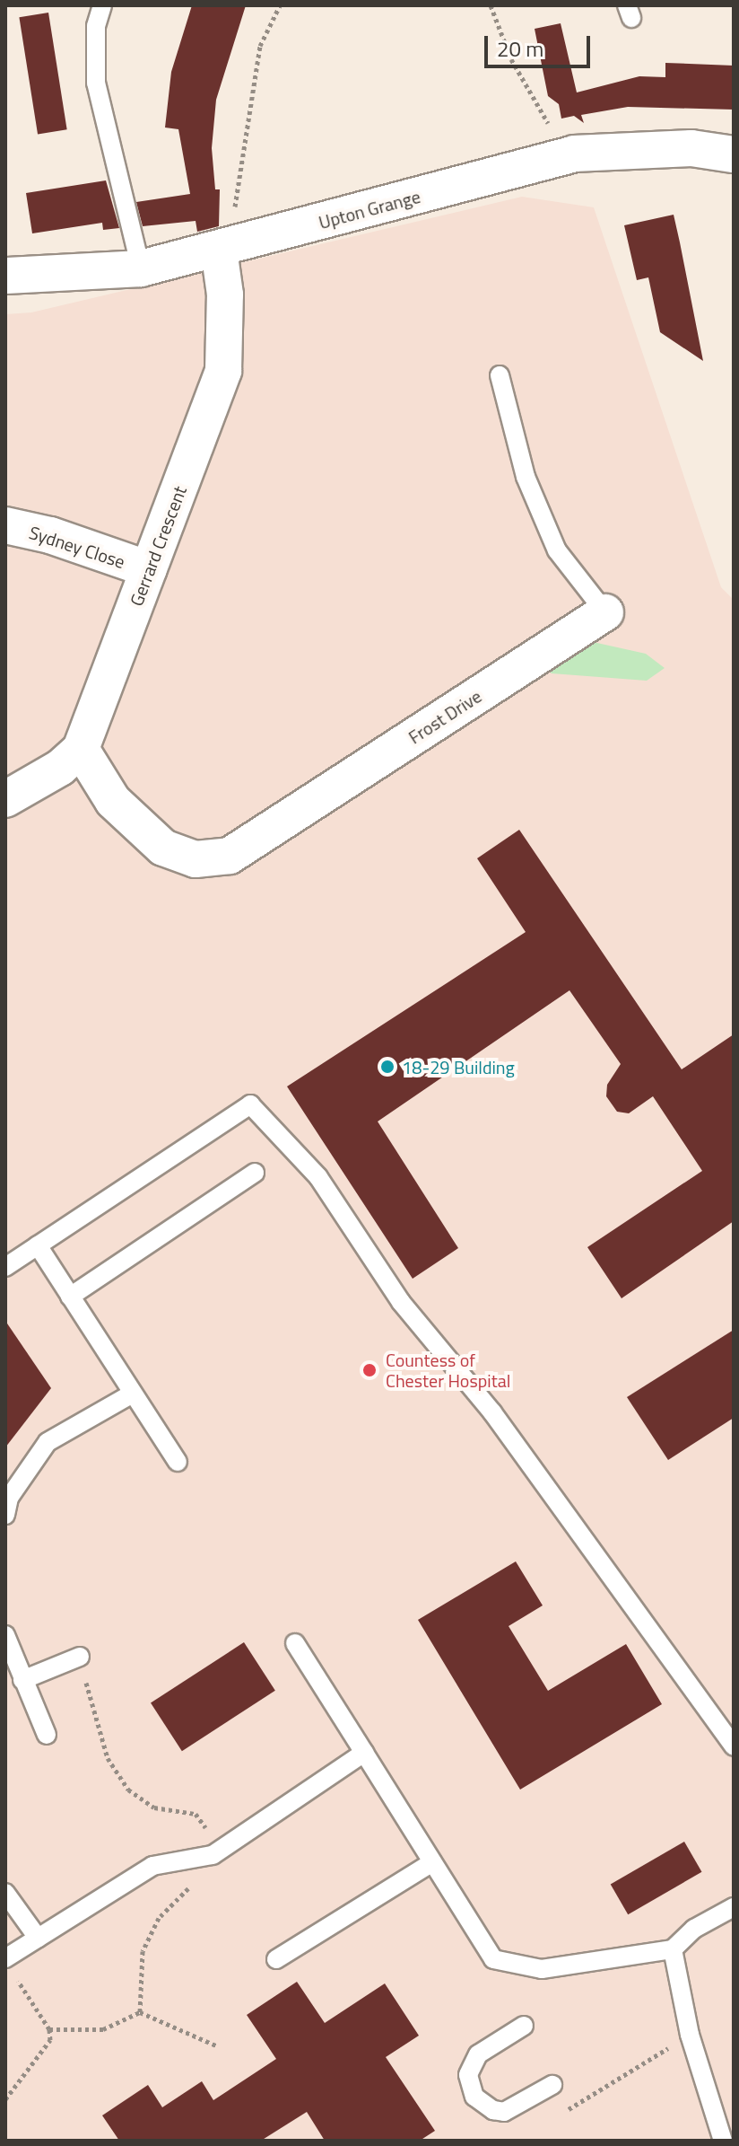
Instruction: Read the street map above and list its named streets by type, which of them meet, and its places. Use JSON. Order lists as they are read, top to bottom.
{
  "streets": {
    "street": [
      "Upton Grange",
      "Gerrard Crescent",
      "Sydney Close",
      "Frost Drive"
    ]
  },
  "crossings": [
    ["Upton Grange", "Gerrard Crescent"],
    ["Gerrard Crescent", "Sydney Close"],
    ["Gerrard Crescent", "Frost Drive"]
  ],
  "places": ["18-29 Building", "Countess of Chester Hospital"],
  "scale_bar": "20 m"
}
